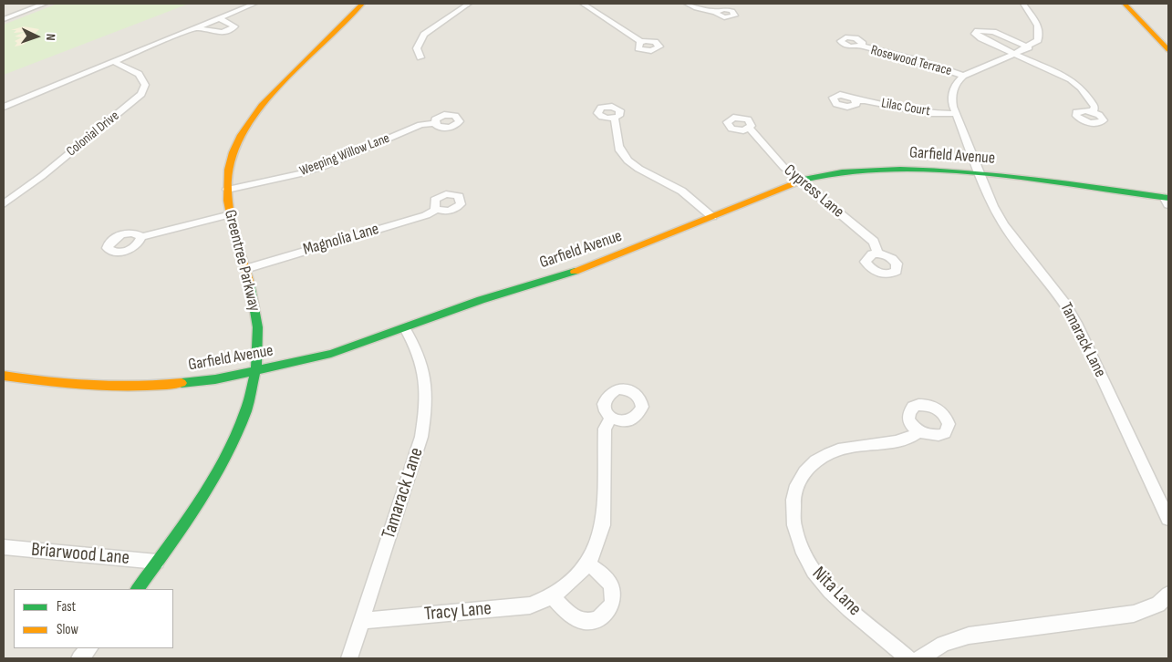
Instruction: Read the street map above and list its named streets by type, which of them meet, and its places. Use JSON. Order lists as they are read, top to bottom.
{
  "streets": {
    "street": [
      "Rosewood Terrace",
      "Lilac Court",
      "Colonial Drive",
      "Weeping Willow Lane",
      "Garfield Avenue",
      "Cypress Lane",
      "Magnolia Lane",
      "Greentree Parkway",
      "Tamarack Lane",
      "Briarwood Lane",
      "Nita Lane",
      "Tracy Lane"
    ]
  },
  "crossings": [
    ["Rosewood Terrace", "Tamarack Lane"],
    ["Lilac Court", "Tamarack Lane"],
    ["Weeping Willow Lane", "Greentree Parkway"],
    ["Garfield Avenue", "Cypress Lane"],
    ["Garfield Avenue", "Greentree Parkway"],
    ["Garfield Avenue", "Tamarack Lane"],
    ["Magnolia Lane", "Greentree Parkway"],
    ["Greentree Parkway", "Briarwood Lane"],
    ["Tamarack Lane", "Tracy Lane"]
  ],
  "legend": ["Fast", "Slow"],
  "north": "right"
}
